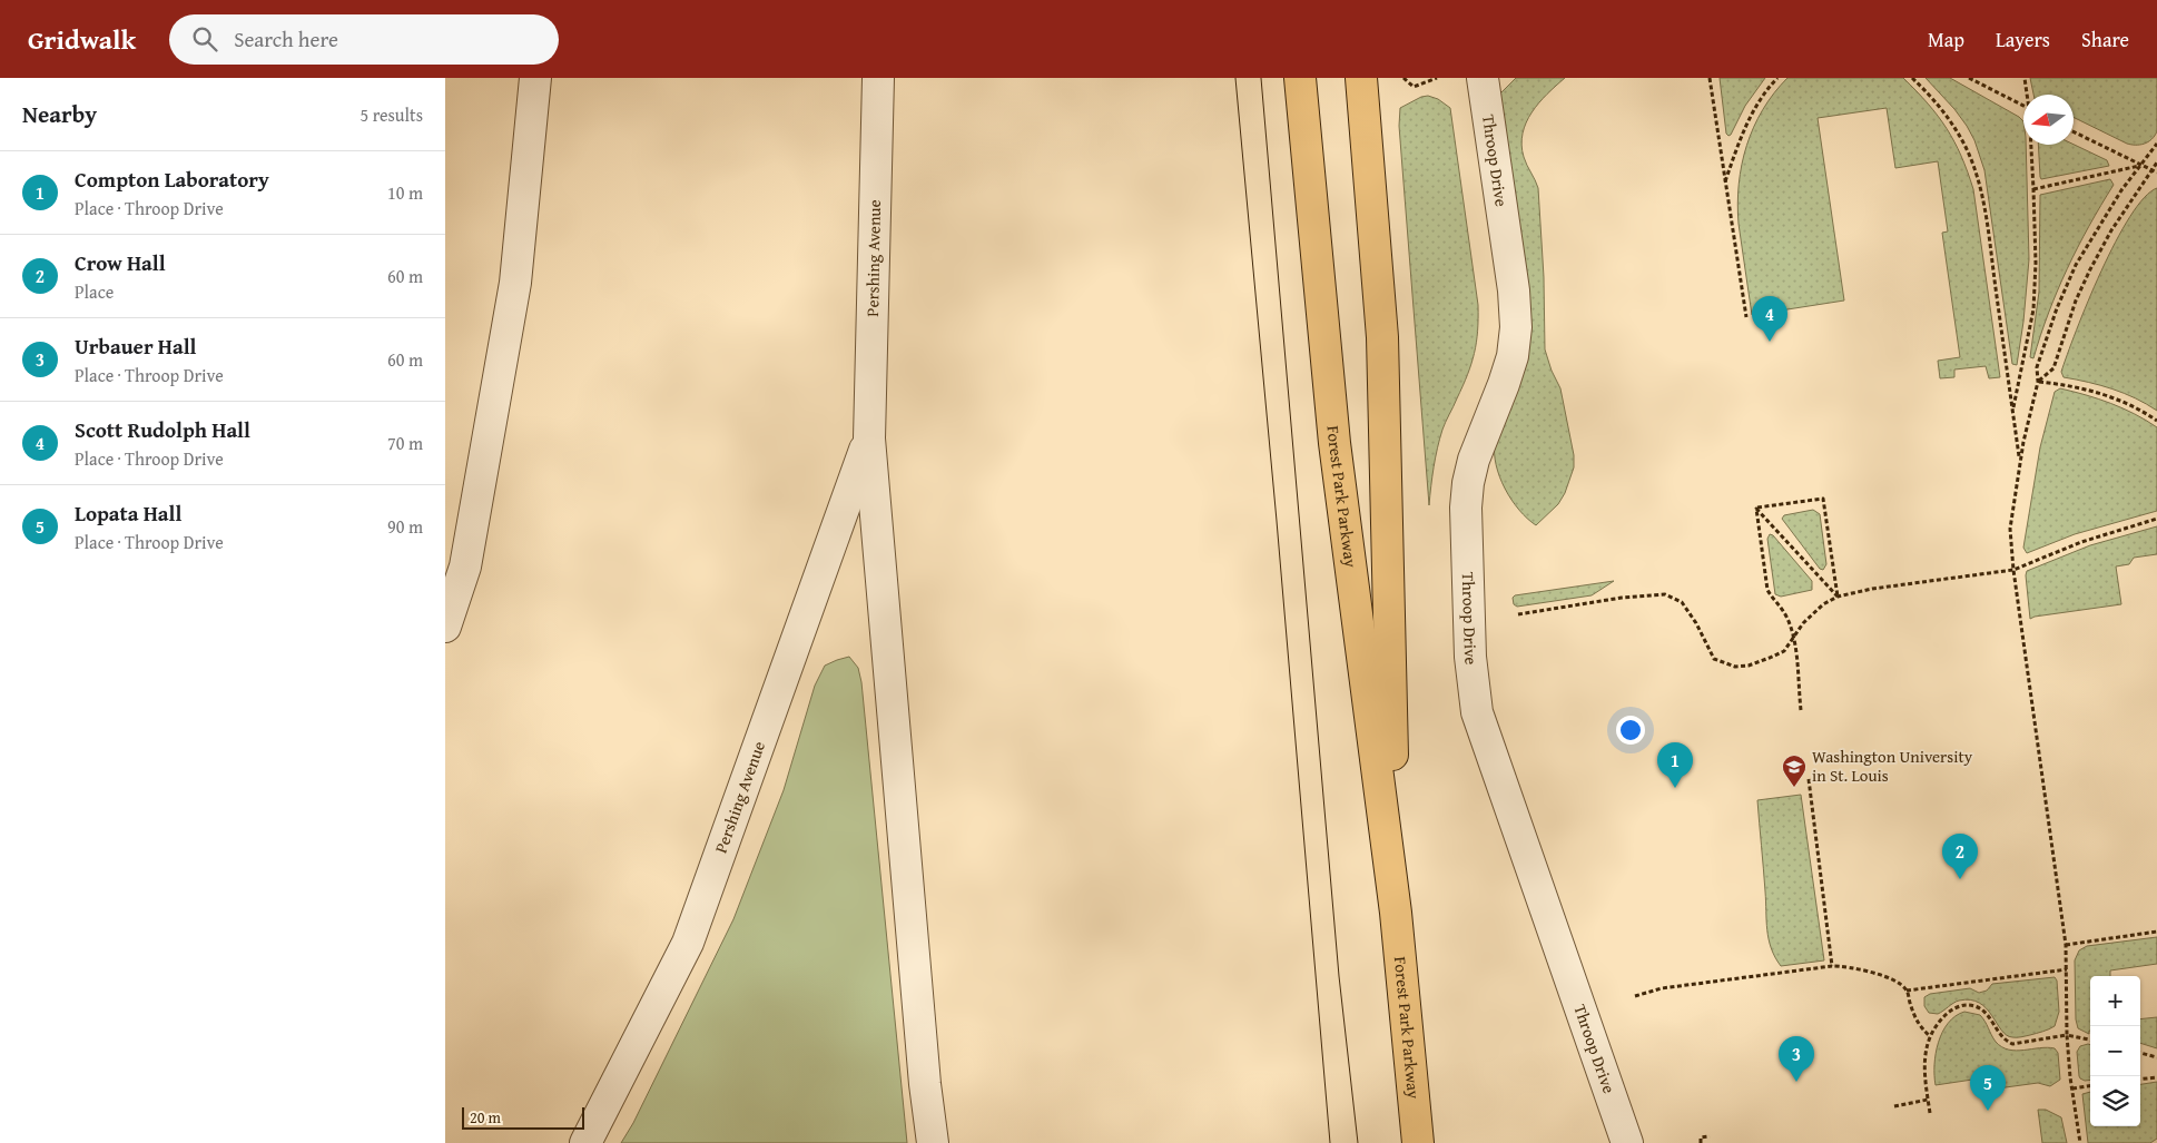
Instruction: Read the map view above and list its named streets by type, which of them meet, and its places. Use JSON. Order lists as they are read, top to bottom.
{
  "streets": {
    "main road": ["Forest Park Parkway"],
    "street": ["Throop Drive", "Pershing Avenue"]
  },
  "places": {
    "school or university": ["Washington University in St. Louis"]
  },
  "scale_bar": "20 m",
  "north": "left",
  "page": {
    "header": "Gridwalk",
    "search": "Search here",
    "nav": ["Map", "Layers", "Share"],
    "heading": ["Nearby", "5 results"],
    "list": [
      {
        "mark": "1",
        "name": "Compton Laboratory",
        "note": "Place · Throop Drive",
        "value": "10 m"
      },
      {
        "mark": "2",
        "name": "Crow Hall",
        "note": "Place",
        "value": "60 m"
      },
      {
        "mark": "3",
        "name": "Urbauer Hall",
        "note": "Place · Throop Drive",
        "value": "60 m"
      },
      {
        "mark": "4",
        "name": "Scott Rudolph Hall",
        "note": "Place · Throop Drive",
        "value": "70 m"
      },
      {
        "mark": "5",
        "name": "Lopata Hall",
        "note": "Place · Throop Drive",
        "value": "90 m"
      }
    ],
    "pins": [
      "4",
      "1",
      "2",
      "3",
      "5"
    ],
    "map_buttons": ["+", "−"],
    "scale": "20 m"
  }
}
